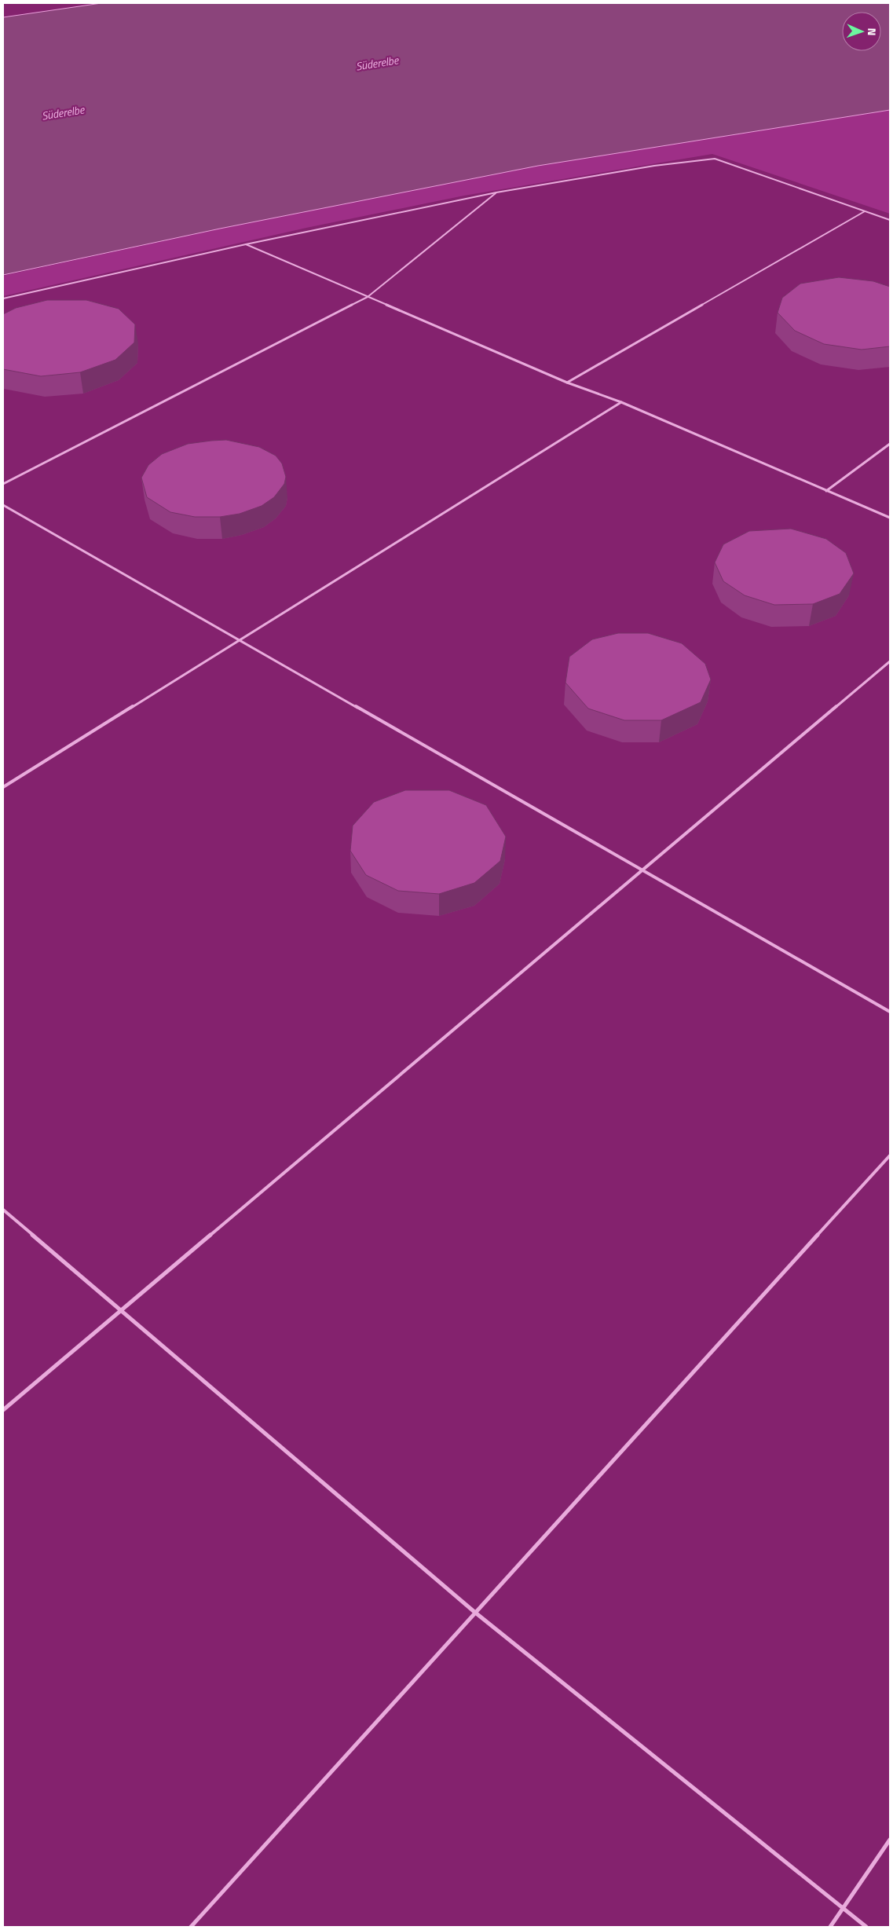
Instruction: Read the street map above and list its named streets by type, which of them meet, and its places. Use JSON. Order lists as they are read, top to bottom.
{
  "water": ["Süderelbe"],
  "north": "right"
}
